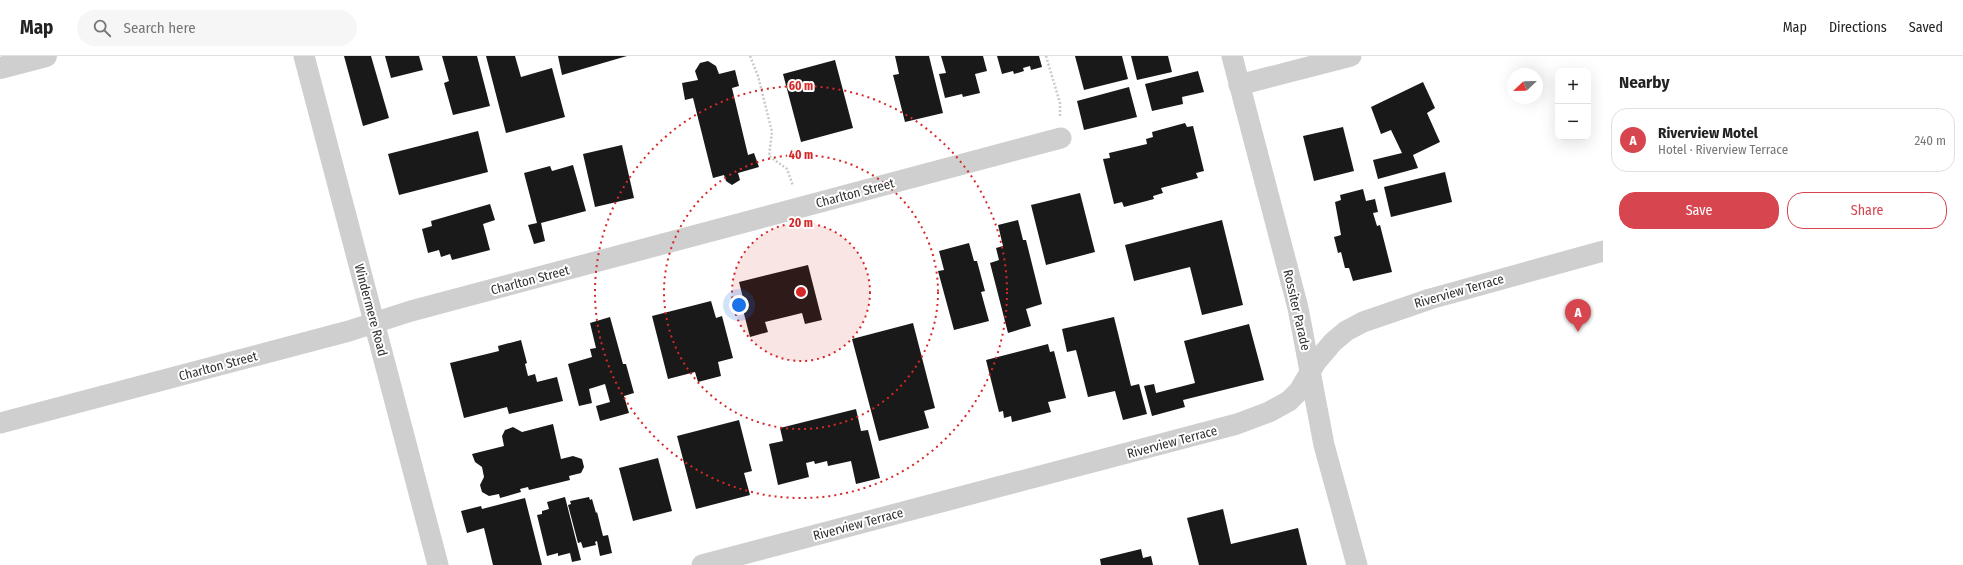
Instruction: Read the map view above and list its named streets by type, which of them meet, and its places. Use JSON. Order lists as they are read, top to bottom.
{
  "streets": {
    "street": [
      "Charlton Street",
      "Riverview Terrace",
      "Windermere Road",
      "Rossiter Parade"
    ]
  },
  "crossings": [
    ["Charlton Street", "Windermere Road"],
    ["Riverview Terrace", "Rossiter Parade"]
  ],
  "north": "bottom left",
  "page": {
    "header": "Map",
    "search": "Search here",
    "nav": ["Map", "Directions", "Saved"],
    "heading": "Nearby",
    "map_buttons": ["+", "−"],
    "list": [
      {
        "mark": "A",
        "name": "Riverview Motel",
        "note": "Hotel · Riverview Terrace",
        "value": "240 m"
      }
    ],
    "buttons": ["Save", "Share"],
    "pins": "A"
  },
  "rings": ["60 m", "40 m", "20 m"]
}
